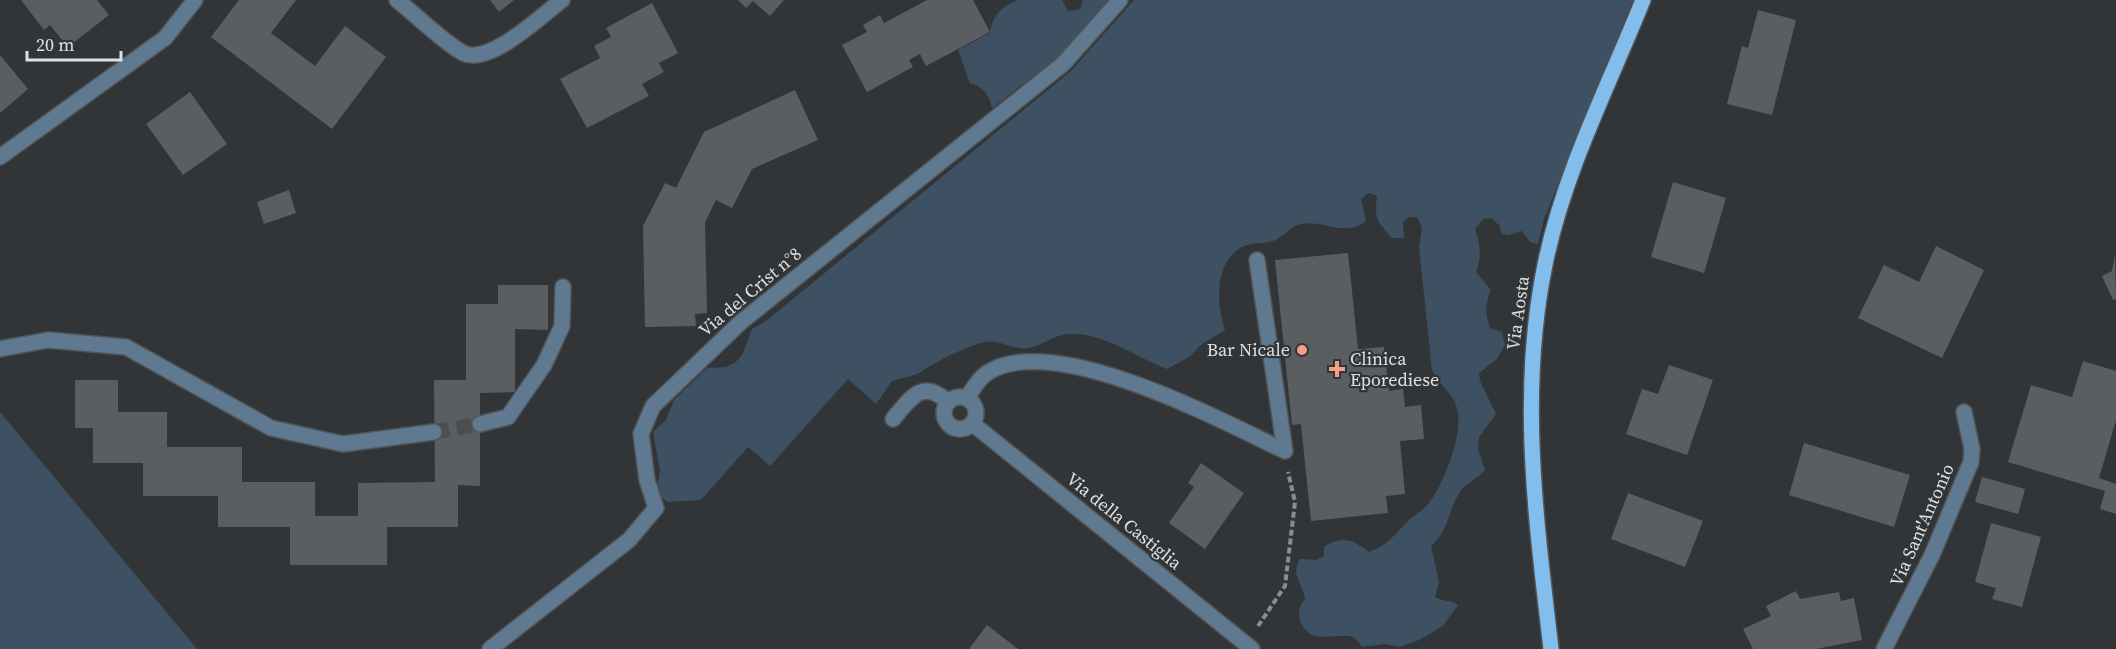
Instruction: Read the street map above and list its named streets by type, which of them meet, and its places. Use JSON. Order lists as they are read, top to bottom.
{
  "streets": {
    "main road": ["Via Aosta"],
    "street": ["Via del Crist n°8", "Via della Castiglia", "Via Sant'Antonio"]
  },
  "places": {
    "other": ["Bar Nicale"],
    "health": ["Clinica Eporediese"]
  },
  "scale_bar": "20 m"
}
